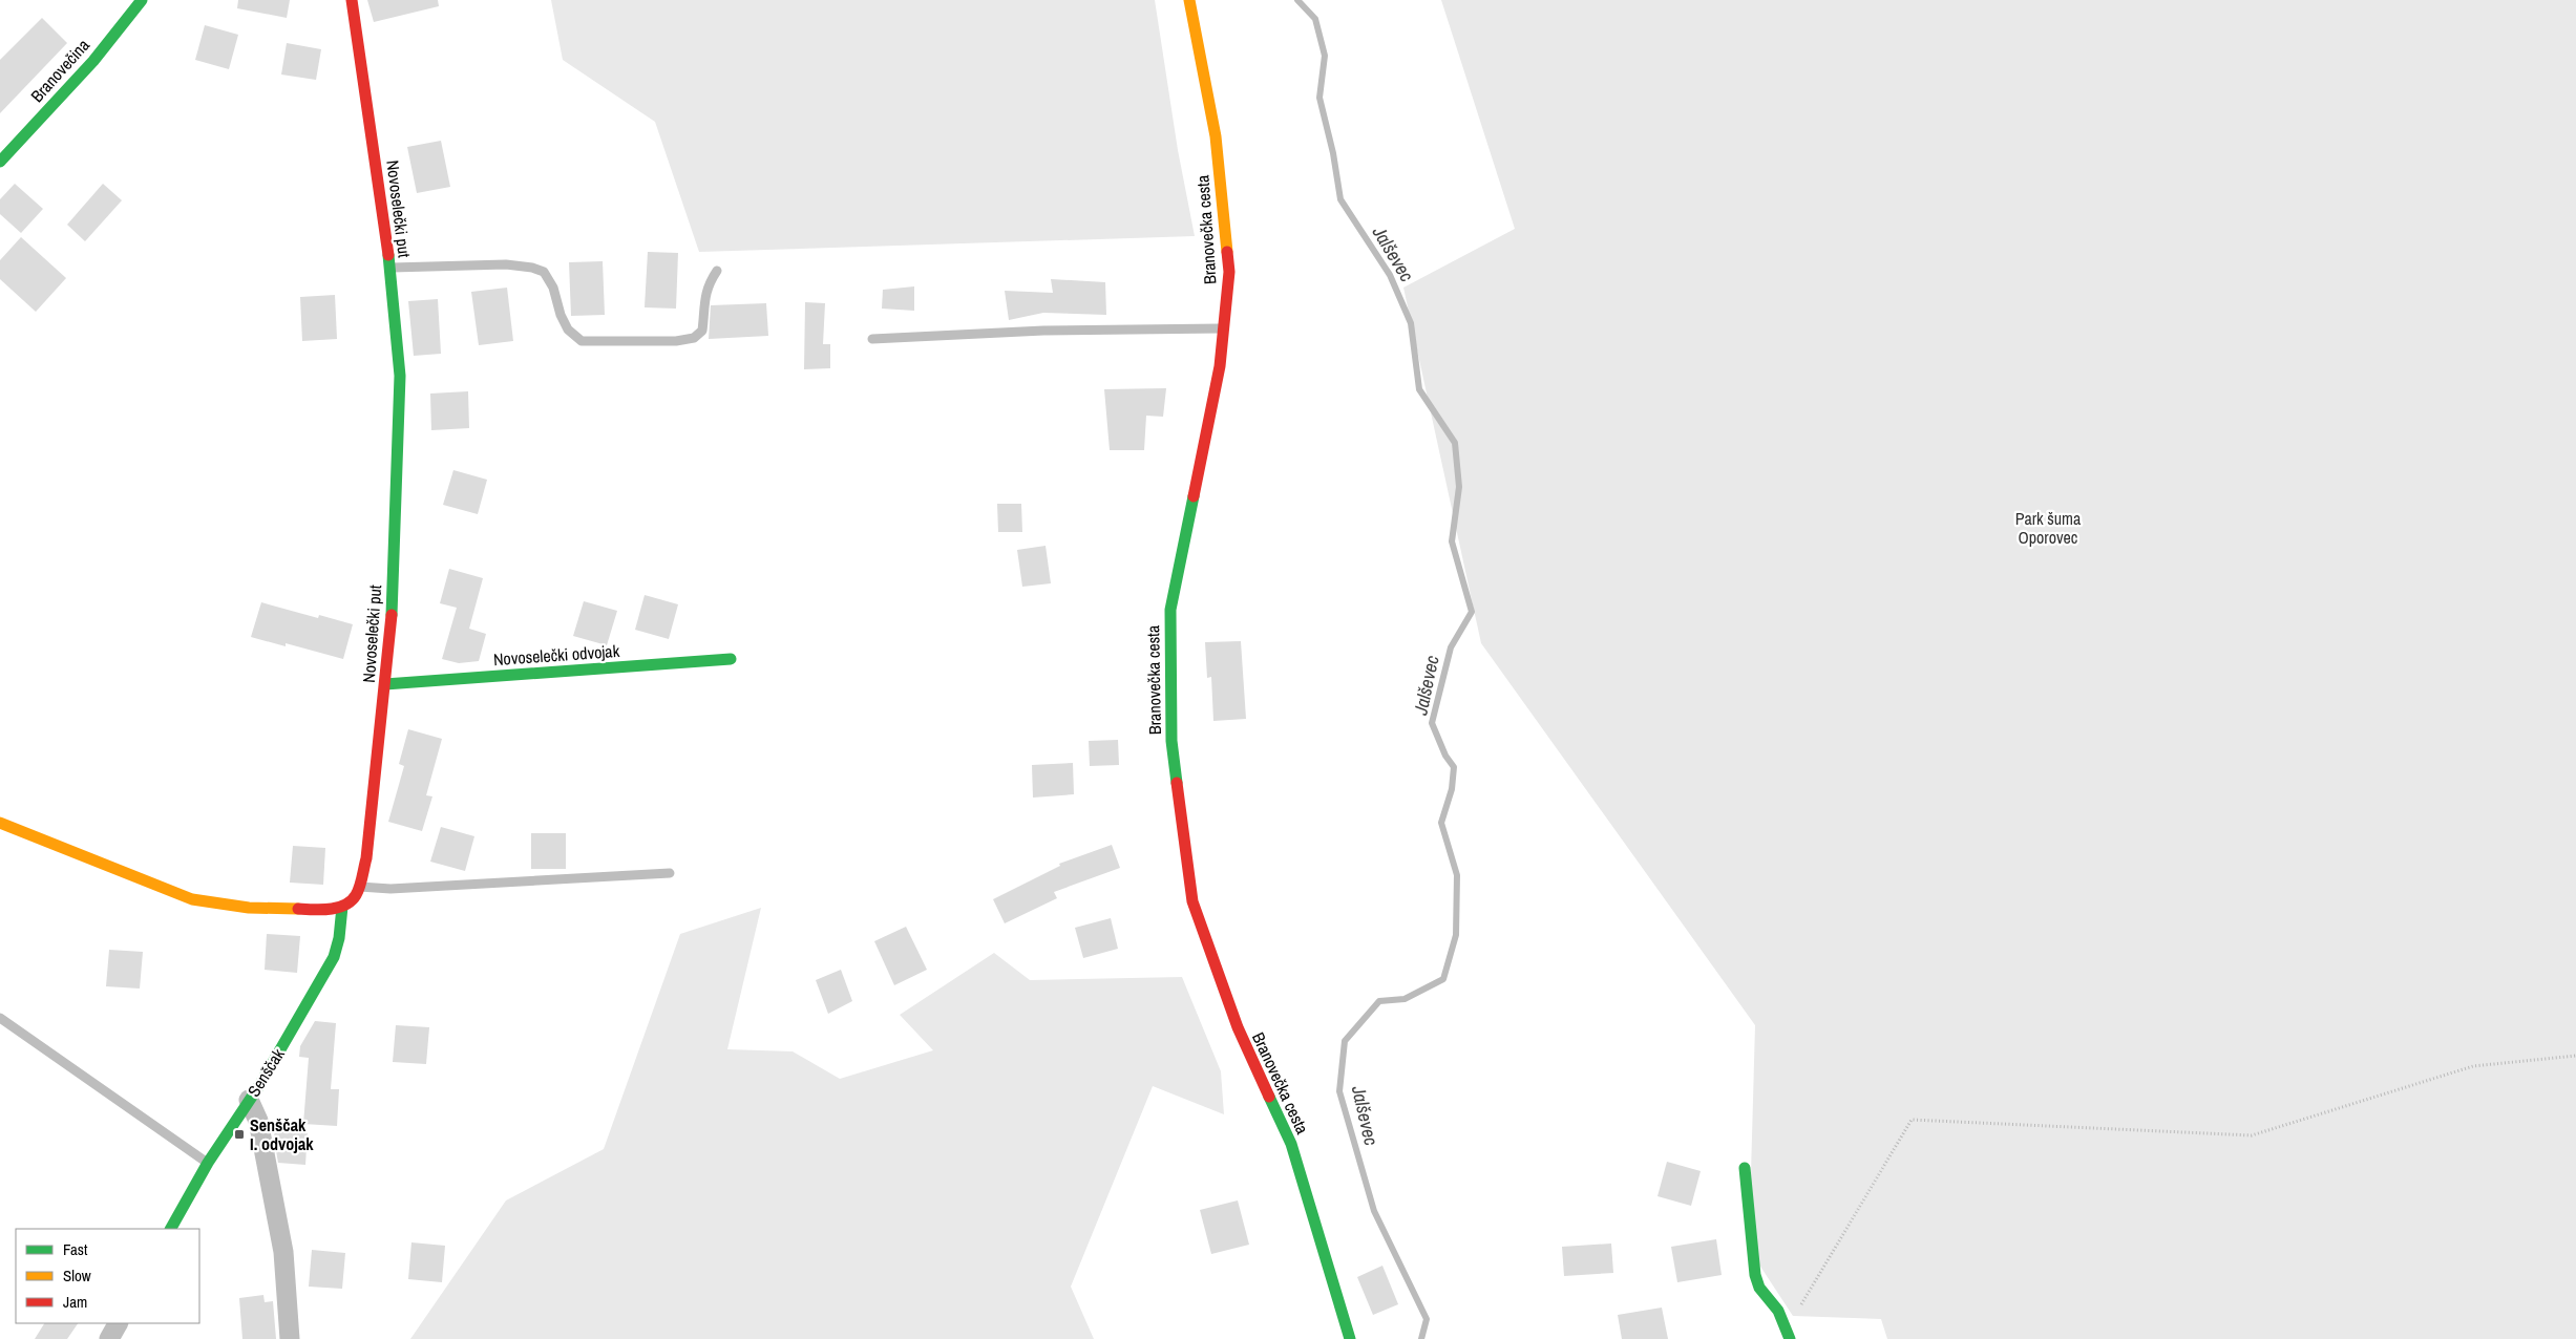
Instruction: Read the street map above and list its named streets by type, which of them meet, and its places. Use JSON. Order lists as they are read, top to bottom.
{
  "streets": {
    "street": [
      "Branovečina",
      "Novoselečki put",
      "Branovečka cesta",
      "Novoselečki odvojak",
      "Senščak"
    ]
  },
  "crossings": [
    ["Novoselečki put", "Novoselečki odvojak"],
    ["Novoselečki put", "Senščak"]
  ],
  "water": ["Jalševec"],
  "parks": ["Park šuma Oporovec"],
  "places": {
    "transit": ["Senščak I. odvojak"]
  },
  "legend": ["Fast", "Slow", "Jam"]
}
